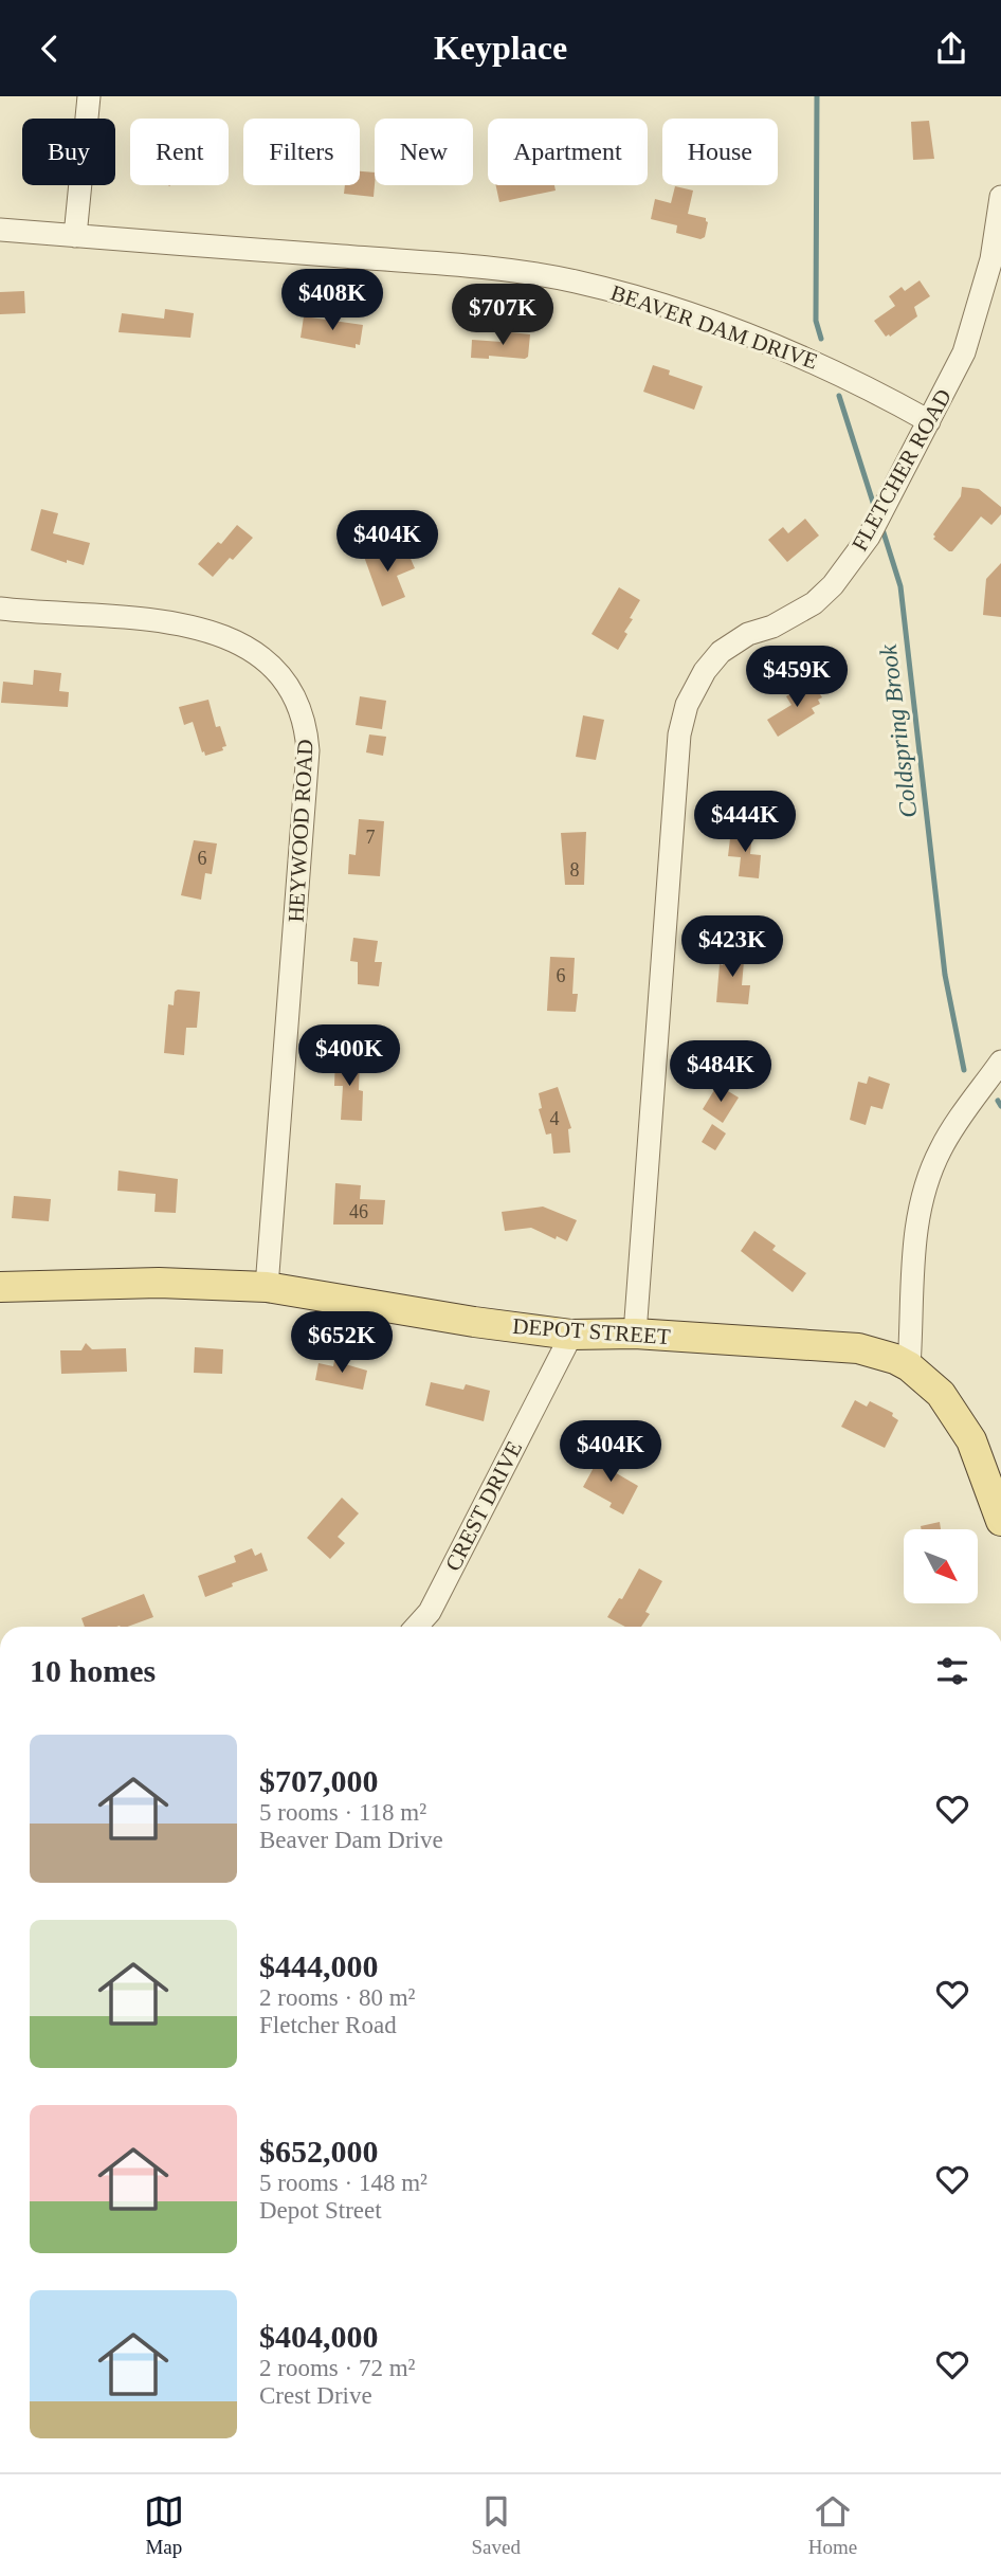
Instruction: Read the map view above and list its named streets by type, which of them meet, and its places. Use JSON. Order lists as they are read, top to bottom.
{
  "streets": {
    "main road": ["DEPOT STREET"],
    "street": [
      "BEAVER DAM DRIVE",
      "FLETCHER ROAD",
      "HEYWOOD ROAD",
      "CREST DRIVE"
    ]
  },
  "crossings": [
    ["BEAVER DAM DRIVE", "FLETCHER ROAD"],
    ["FLETCHER ROAD", "DEPOT STREET"],
    ["HEYWOOD ROAD", "DEPOT STREET"],
    ["DEPOT STREET", "CREST DRIVE"]
  ],
  "water": ["Coldspring Brook"],
  "house_numbers": [
    "7",
    "6",
    "8",
    "6",
    "4",
    "46"
  ],
  "north": "bottom right",
  "page": {
    "header": "Keyplace",
    "chip": [
      "Buy",
      "Rent",
      "Filters",
      "New",
      "Apartment",
      "House"
    ],
    "price": [
      "$408K",
      "$707K",
      "$404K",
      "$459K",
      "$444K",
      "$423K",
      "$400K",
      "$484K",
      "$652K",
      "$404K"
    ],
    "heading": "10 homes",
    "list": [
      {
        "name": "$707,000",
        "note": "5 rooms · 118 m² · Beaver Dam Drive"
      },
      {
        "name": "$444,000",
        "note": "2 rooms · 80 m² · Fletcher Road"
      },
      {
        "name": "$652,000",
        "note": "5 rooms · 148 m² · Depot Street"
      },
      {
        "name": "$404,000",
        "note": "2 rooms · 72 m² · Crest Drive"
      }
    ],
    "tabs": ["Map", "Saved", "Home"]
  }
}
